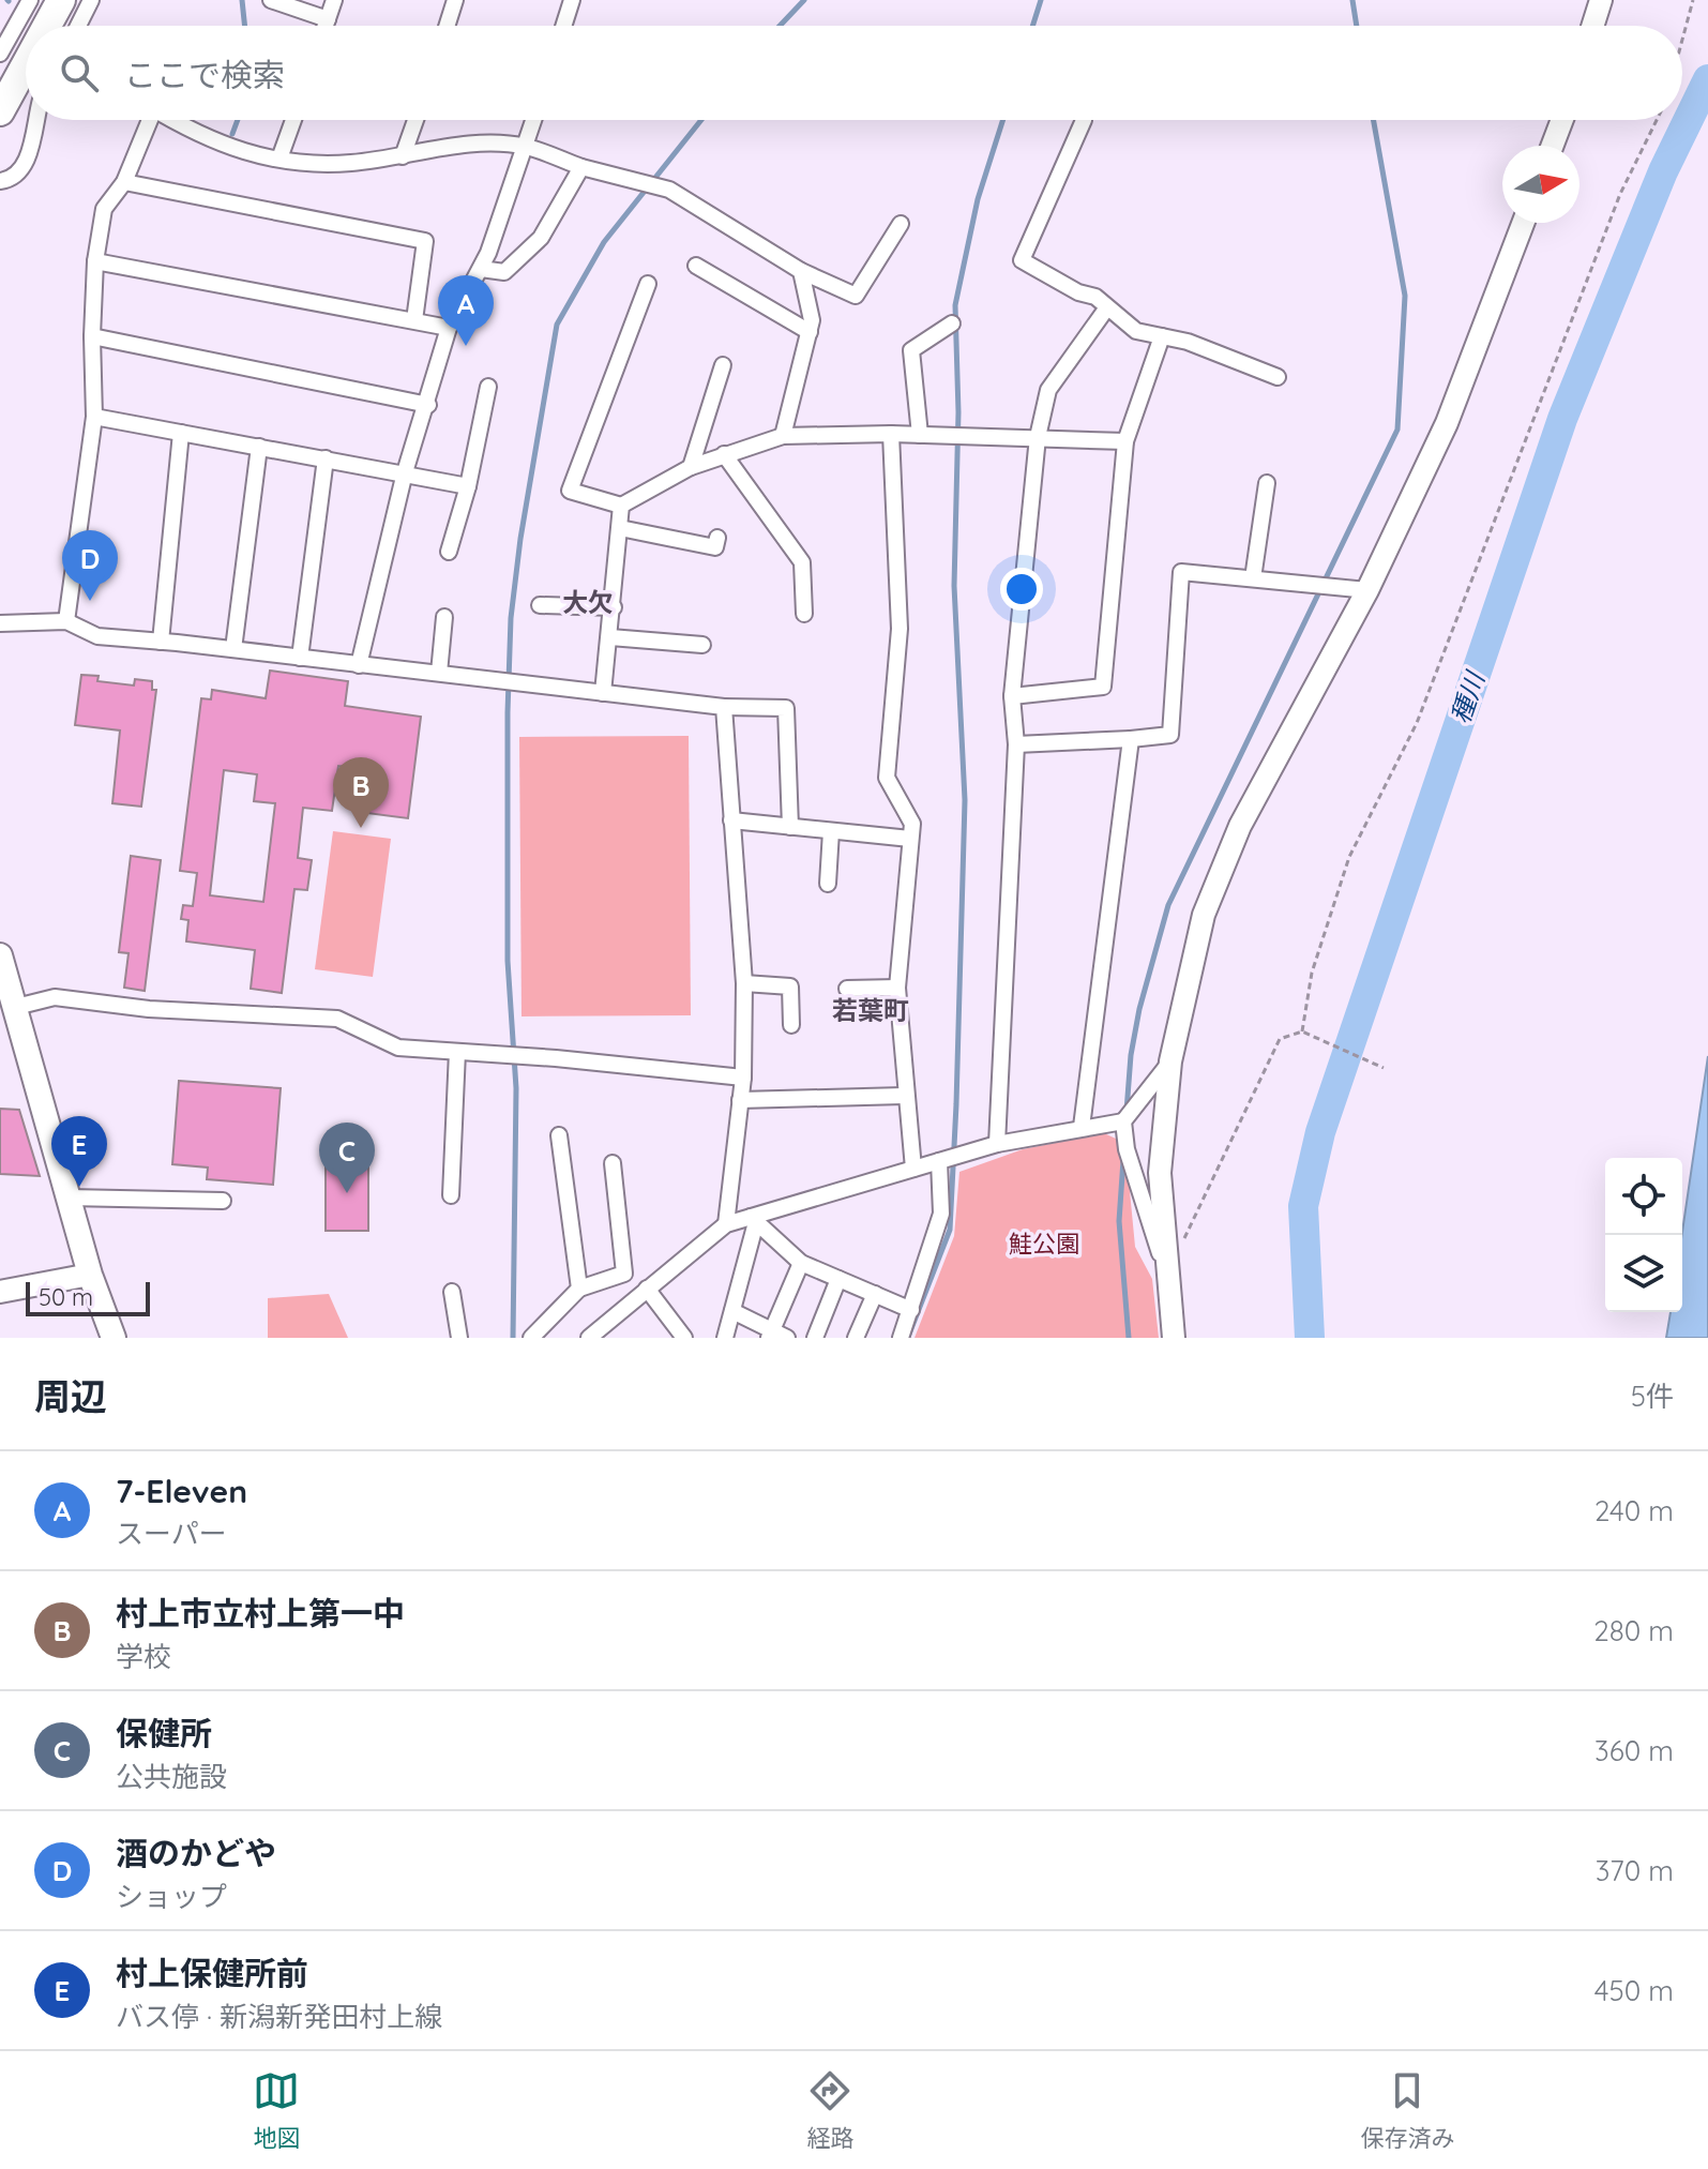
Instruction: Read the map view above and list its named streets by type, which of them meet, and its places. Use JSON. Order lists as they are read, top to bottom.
{
  "districts": ["大欠", "若葉町"],
  "water": ["種川"],
  "parks": ["鮭公園"],
  "scale_bar": "50 m",
  "north": "right",
  "page": {
    "search": "ここで検索",
    "pins": [
      "A",
      "D",
      "B",
      "E",
      "C"
    ],
    "scale": "50 m",
    "heading": ["周辺", "5件"],
    "list": [
      {
        "mark": "A",
        "name": "7-Eleven",
        "note": "スーパー",
        "value": "240 m"
      },
      {
        "mark": "B",
        "name": "村上市立村上第一中",
        "note": "学校",
        "value": "280 m"
      },
      {
        "mark": "C",
        "name": "保健所",
        "note": "公共施設",
        "value": "360 m"
      },
      {
        "mark": "D",
        "name": "酒のかどや",
        "note": "ショップ",
        "value": "370 m"
      },
      {
        "mark": "E",
        "name": "村上保健所前",
        "note": "バス停 · 新潟新発田村上線",
        "value": "450 m"
      }
    ],
    "nav": ["地図", "経路", "保存済み"]
  }
}
